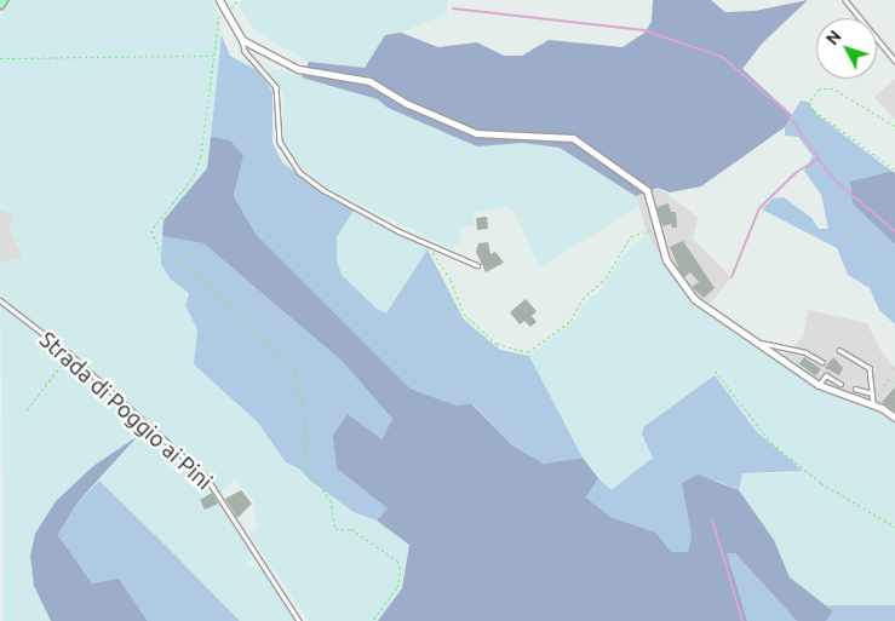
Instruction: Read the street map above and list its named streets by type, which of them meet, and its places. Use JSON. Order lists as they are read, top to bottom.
{
  "streets": {
    "lane": ["Strada di Poggio ai Pini"]
  },
  "north": "top left"
}
